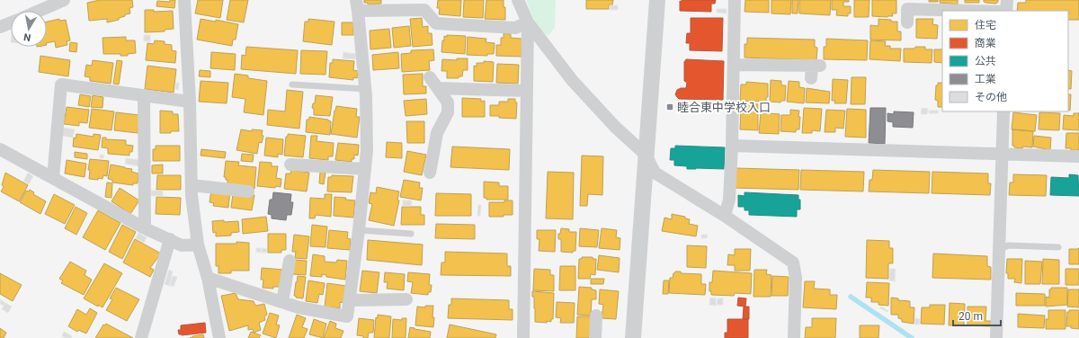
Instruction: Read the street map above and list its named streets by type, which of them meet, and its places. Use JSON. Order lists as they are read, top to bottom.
{
  "places": {
    "transit": ["睦合東中学校入口"]
  },
  "legend": [
    "住宅",
    "商業",
    "公共",
    "工業",
    "その他"
  ],
  "scale_bar": "20 m",
  "north": "bottom"
}
